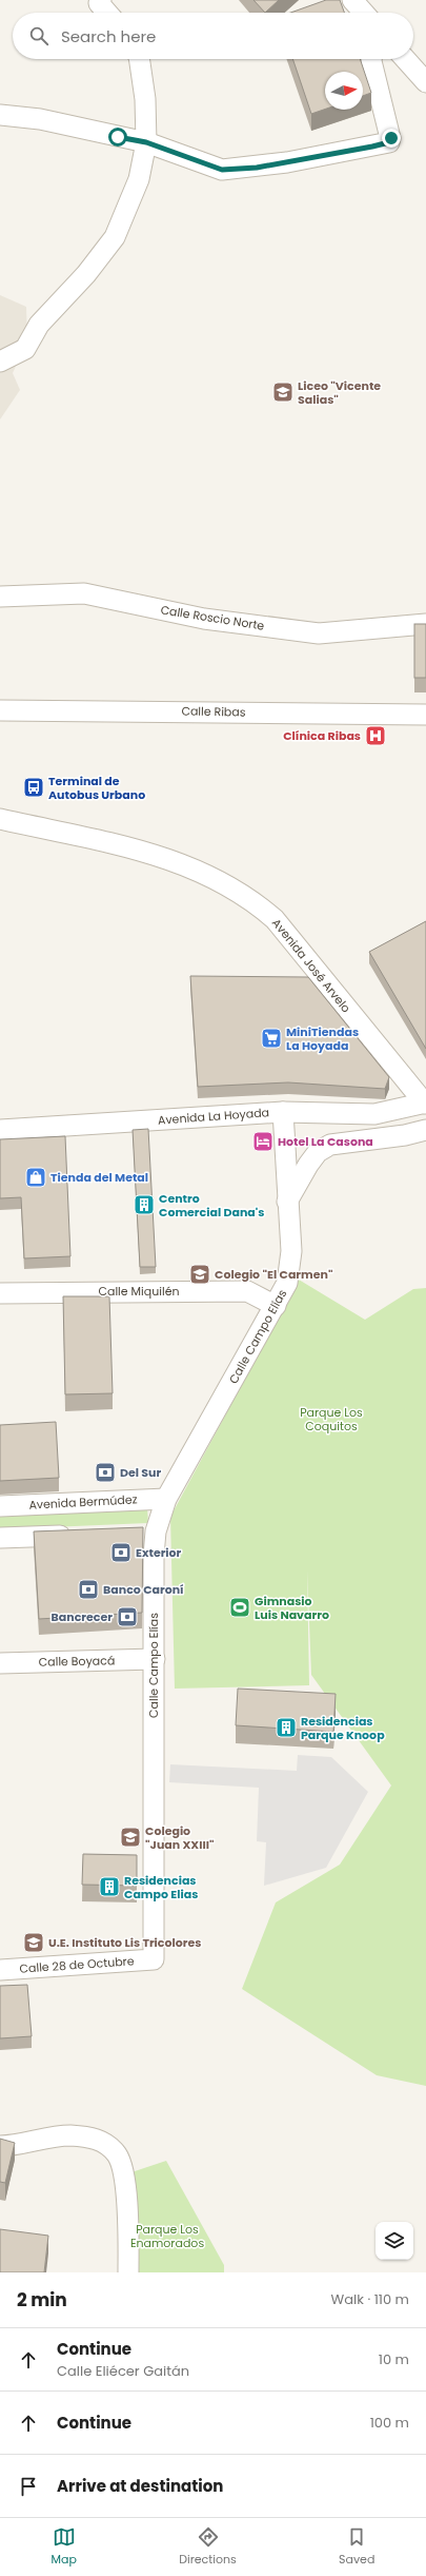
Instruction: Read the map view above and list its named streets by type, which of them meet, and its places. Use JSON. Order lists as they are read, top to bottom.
{
  "streets": {
    "street": [
      "Calle Roscio Norte",
      "Calle Ribas",
      "Avenida José Arvelo",
      "Avenida La Hoyada",
      "Calle Miquilén",
      "Calle Campo Elías",
      "Avenida Bermúdez",
      "Calle Boyacá",
      "Calle 28 de Octubre"
    ]
  },
  "crossings": [
    ["Avenida José Arvelo", "Avenida La Hoyada"],
    ["Avenida La Hoyada", "Calle Campo Elías"],
    ["Calle Miquilén", "Calle Campo Elías"],
    ["Calle Campo Elías", "Avenida Bermúdez"],
    ["Calle Campo Elías", "Calle Boyacá"],
    ["Calle Campo Elías", "Calle 28 de Octubre"]
  ],
  "parks": ["Parque Los Coquitos", "Parque Los Enamorados"],
  "places": {
    "school or university": [
      "Liceo \"Vicente Salias\"",
      "Colegio \"El Carmen\"",
      "Colegio \"Juan XXIII\"",
      "U.E. Instituto Lis Tricolores"
    ],
    "hospital": ["Clínica Ribas"],
    "bus stop": ["Terminal de Autobus Urbano"],
    "supermarket": ["MiniTiendas La Hoyada"],
    "hotel": ["Hotel La Casona"],
    "shop": ["Tienda del Metal"],
    "building": ["Centro Comercial Dana's", "Residencias Parque Knoop", "Residencias Campo Elias"],
    "bank": [
      "Del Sur",
      "Exterior",
      "Banco Caroní",
      "Bancrecer"
    ],
    "sports": ["Gimnasio Luis Navarro"]
  },
  "north": "right",
  "page": {
    "search": "Search here",
    "heading": ["2 min", "Walk · 110 m"],
    "list": [
      ["Continue", "Calle Eliécer Gaitán", "10 m"],
      ["Continue", "100 m"],
      "Arrive at destination"
    ],
    "nav": ["Map", "Directions", "Saved"]
  }
}
